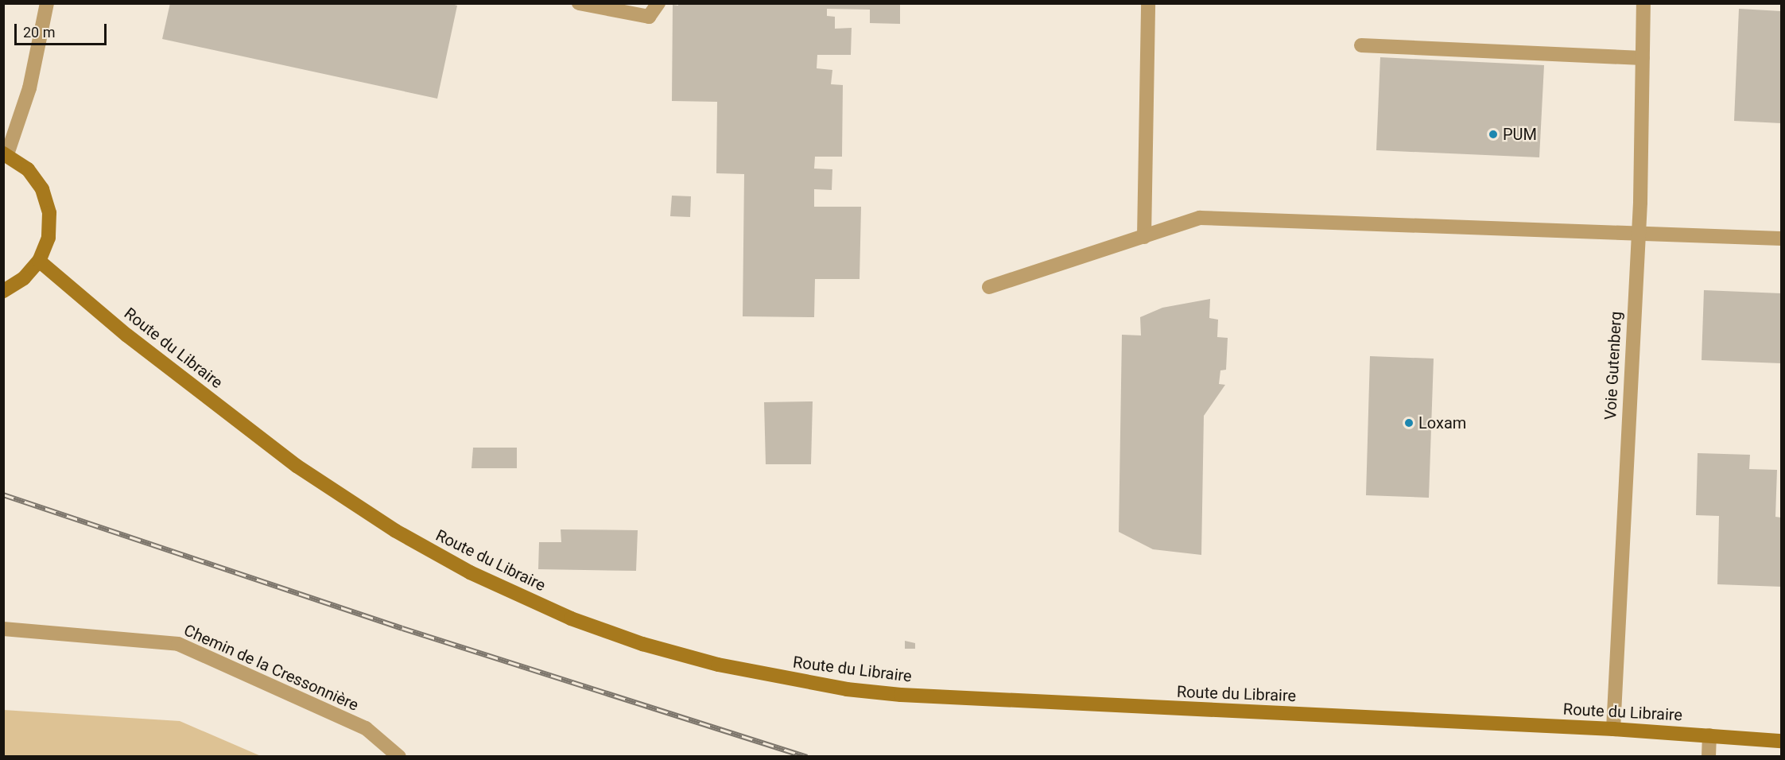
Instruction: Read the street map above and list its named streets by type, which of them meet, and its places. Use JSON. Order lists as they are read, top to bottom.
{
  "streets": {
    "main road": ["Route du Libraire"],
    "street": ["Voie Gutenberg", "Chemin de la Cressonnière"]
  },
  "crossings": [
    ["Route du Libraire", "Voie Gutenberg"]
  ],
  "places": ["PUM", "Loxam"],
  "scale_bar": "20 m"
}
